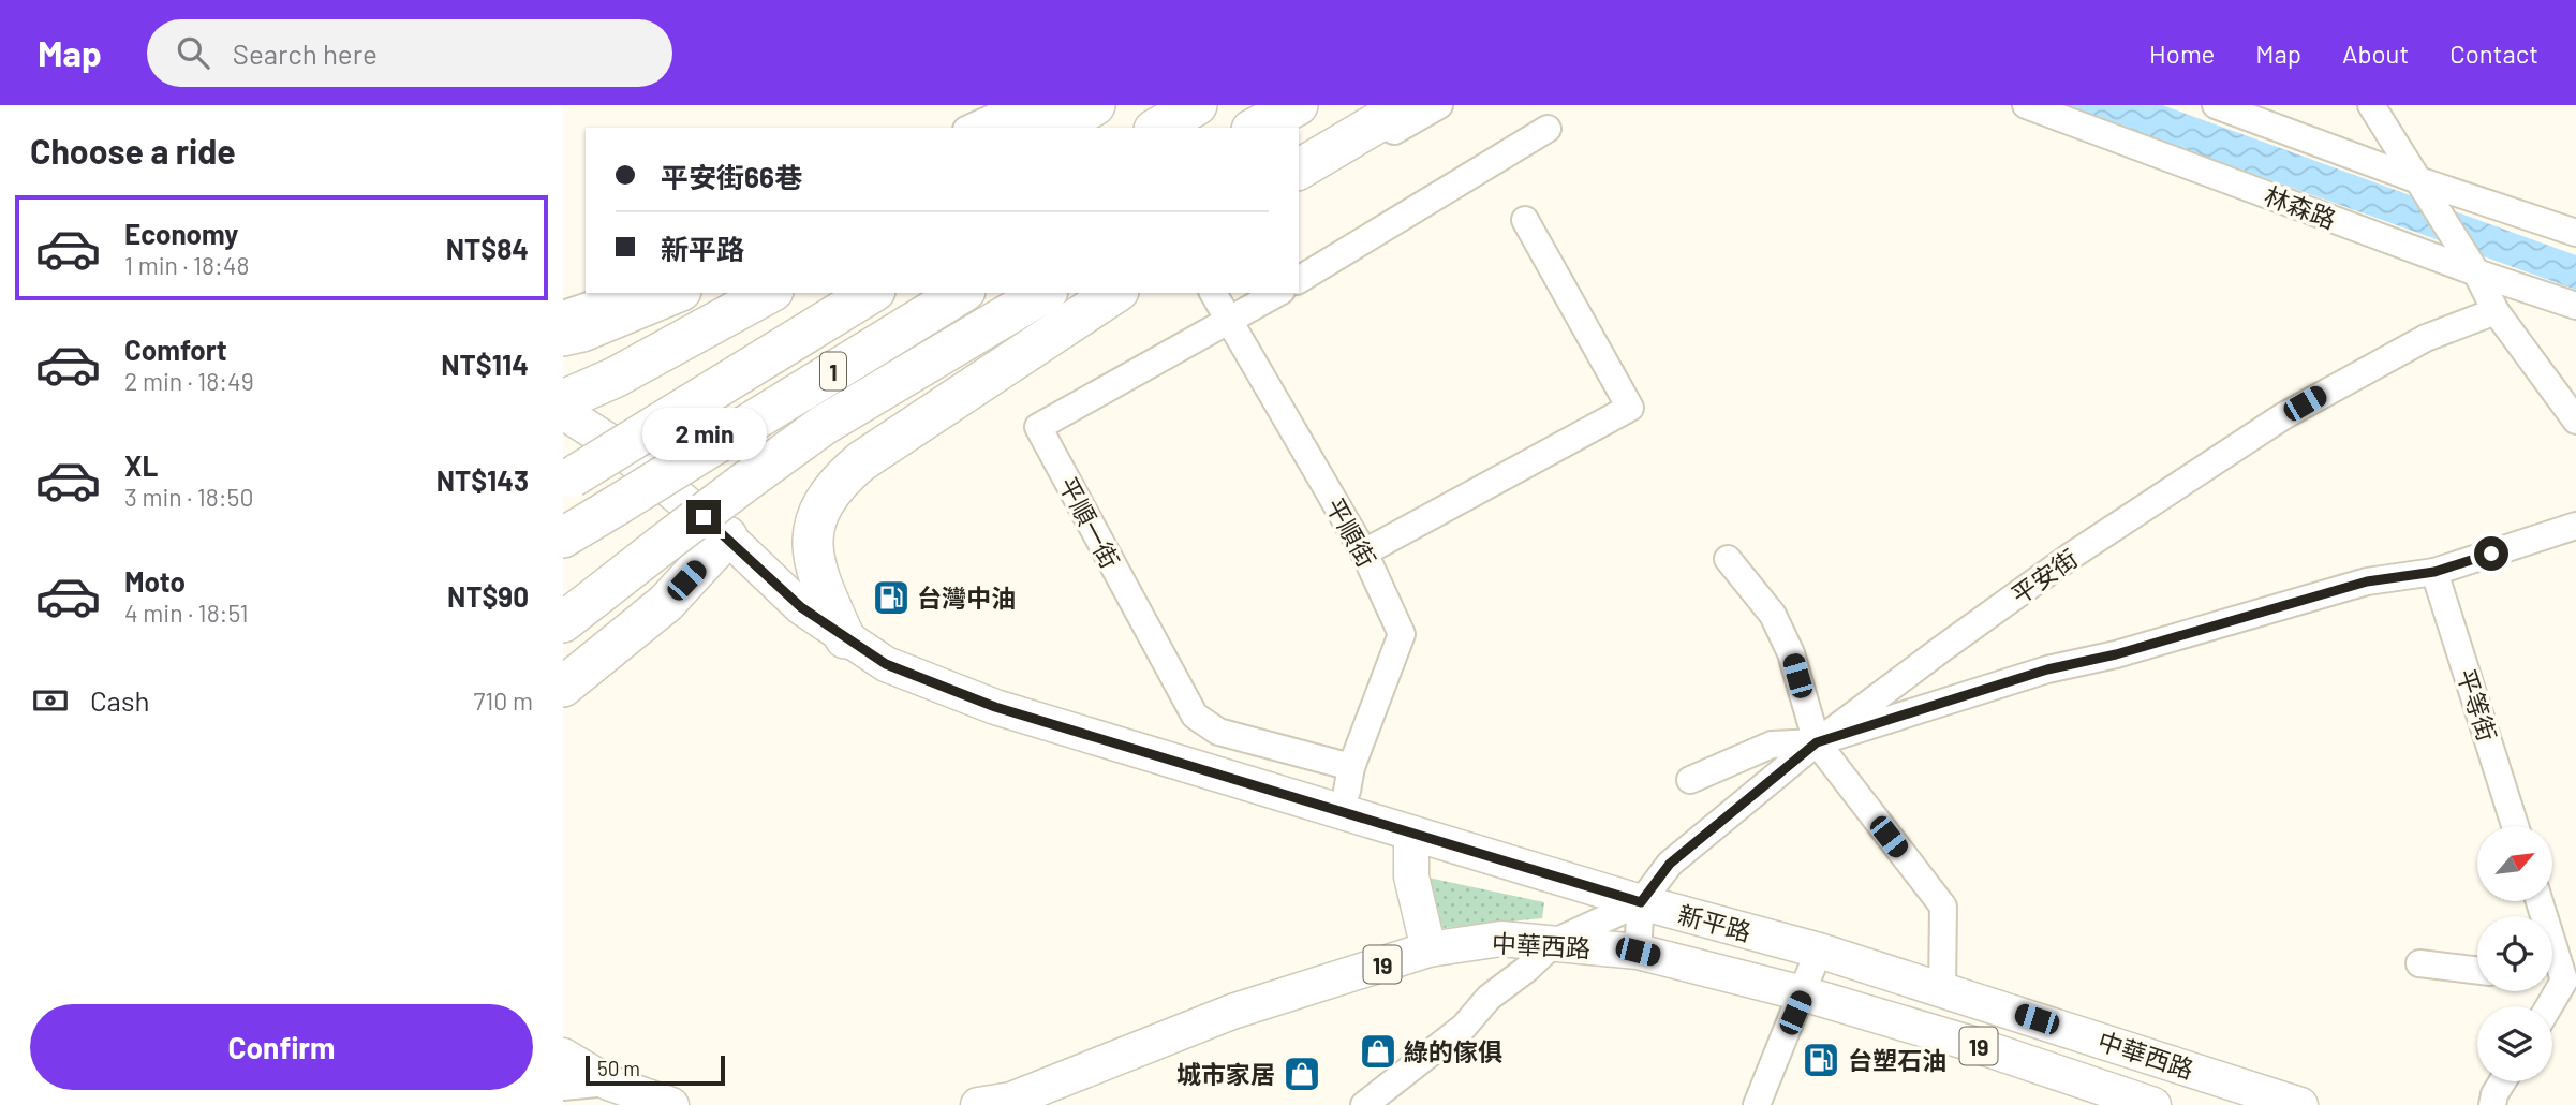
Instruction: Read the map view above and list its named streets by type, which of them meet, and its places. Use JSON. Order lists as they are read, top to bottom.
{
  "streets": {
    "highway": ["1"],
    "main road": ["新平路", "中華西路", "19"],
    "street": [
      "林森路",
      "平順一街",
      "平順街",
      "平安街",
      "平等街"
    ]
  },
  "crossings": [
    ["平順一街", "平順街"],
    ["平安街", "新平路"],
    ["新平路", "中華西路"]
  ],
  "places": {
    "fuel station": ["台灣中油", "台塑石油"],
    "shop": ["綠的傢俱", "城市家居"]
  },
  "scale_bar": "50 m",
  "north": "top right",
  "page": {
    "header": "Map",
    "search": "Search here",
    "nav": [
      "Home",
      "Map",
      "About",
      "Contact"
    ],
    "heading": "Choose a ride",
    "banner": ["平安街66巷", "新平路"],
    "list": [
      {
        "name": "Economy",
        "note": "1 min · 18:48",
        "value": "NT$84"
      },
      {
        "name": "Comfort",
        "note": "2 min · 18:49",
        "value": "NT$114"
      },
      {
        "name": "XL",
        "note": "3 min · 18:50",
        "value": "NT$143"
      },
      {
        "name": "Moto",
        "note": "4 min · 18:51",
        "value": "NT$90"
      }
    ],
    "bubble": "2 min",
    "pay": ["Cash", "710 m"],
    "buttons": "Confirm",
    "scale": "50 m"
  }
}
